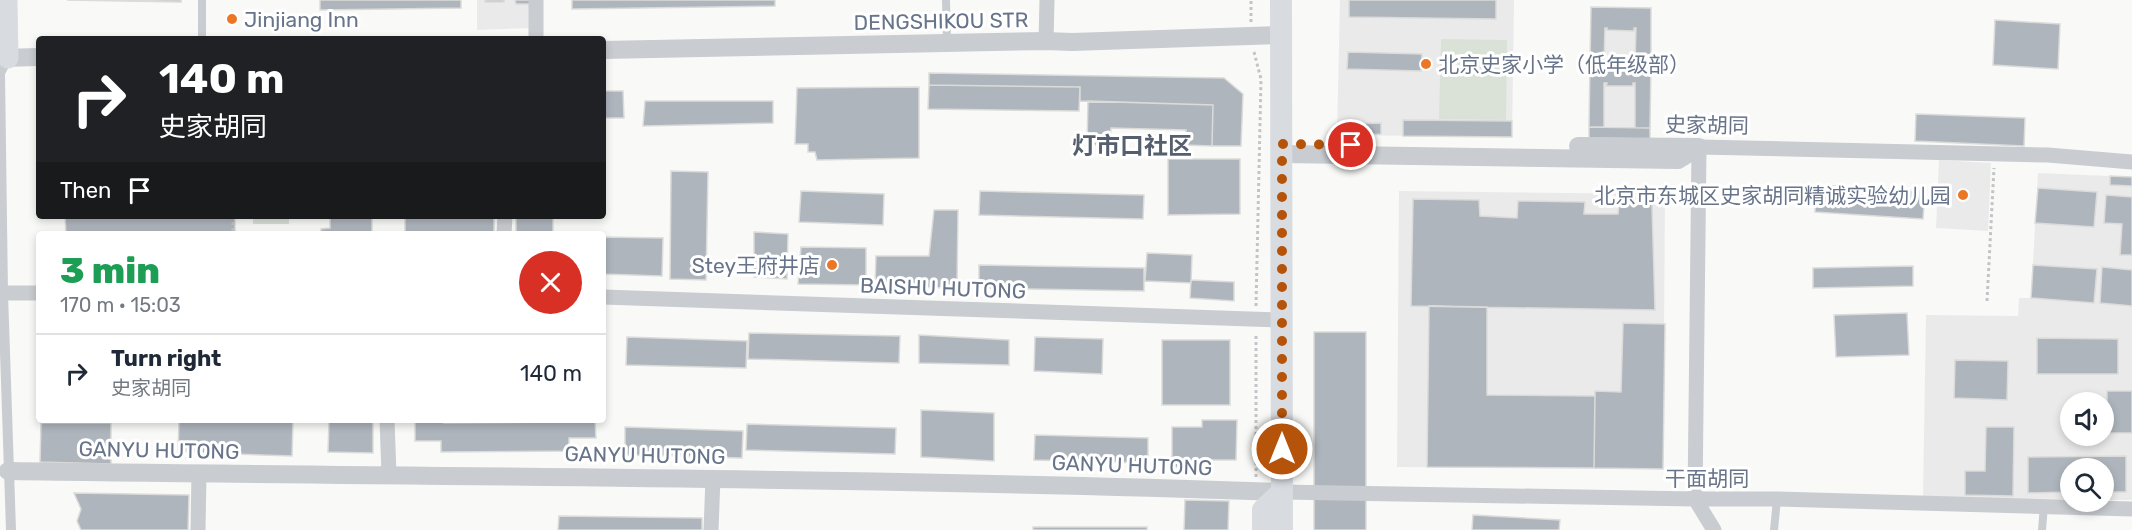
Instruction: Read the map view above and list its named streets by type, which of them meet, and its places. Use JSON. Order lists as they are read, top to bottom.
{
  "streets": {
    "street": [
      "DENGSHIKOU STR",
      "史家胡同",
      "BAISHU HUTONG",
      "GANYU HUTONG",
      "干面胡同"
    ]
  },
  "crossings": [
    ["GANYU HUTONG", "干面胡同"]
  ],
  "districts": ["灯市口社区"],
  "places": [
    "Jinjiang Inn",
    "北京史家小学（低年级部）",
    "北京市东城区史家胡同精诚实验幼儿园",
    "Stey王府井店"
  ],
  "page": {
    "turn": ["140 m", "史家胡同"],
    "then": "Then",
    "heading": ["3 min", "170 m · 15:03"],
    "list": [
      {
        "name": "Turn right",
        "note": "史家胡同",
        "value": "140 m"
      }
    ]
  }
}
